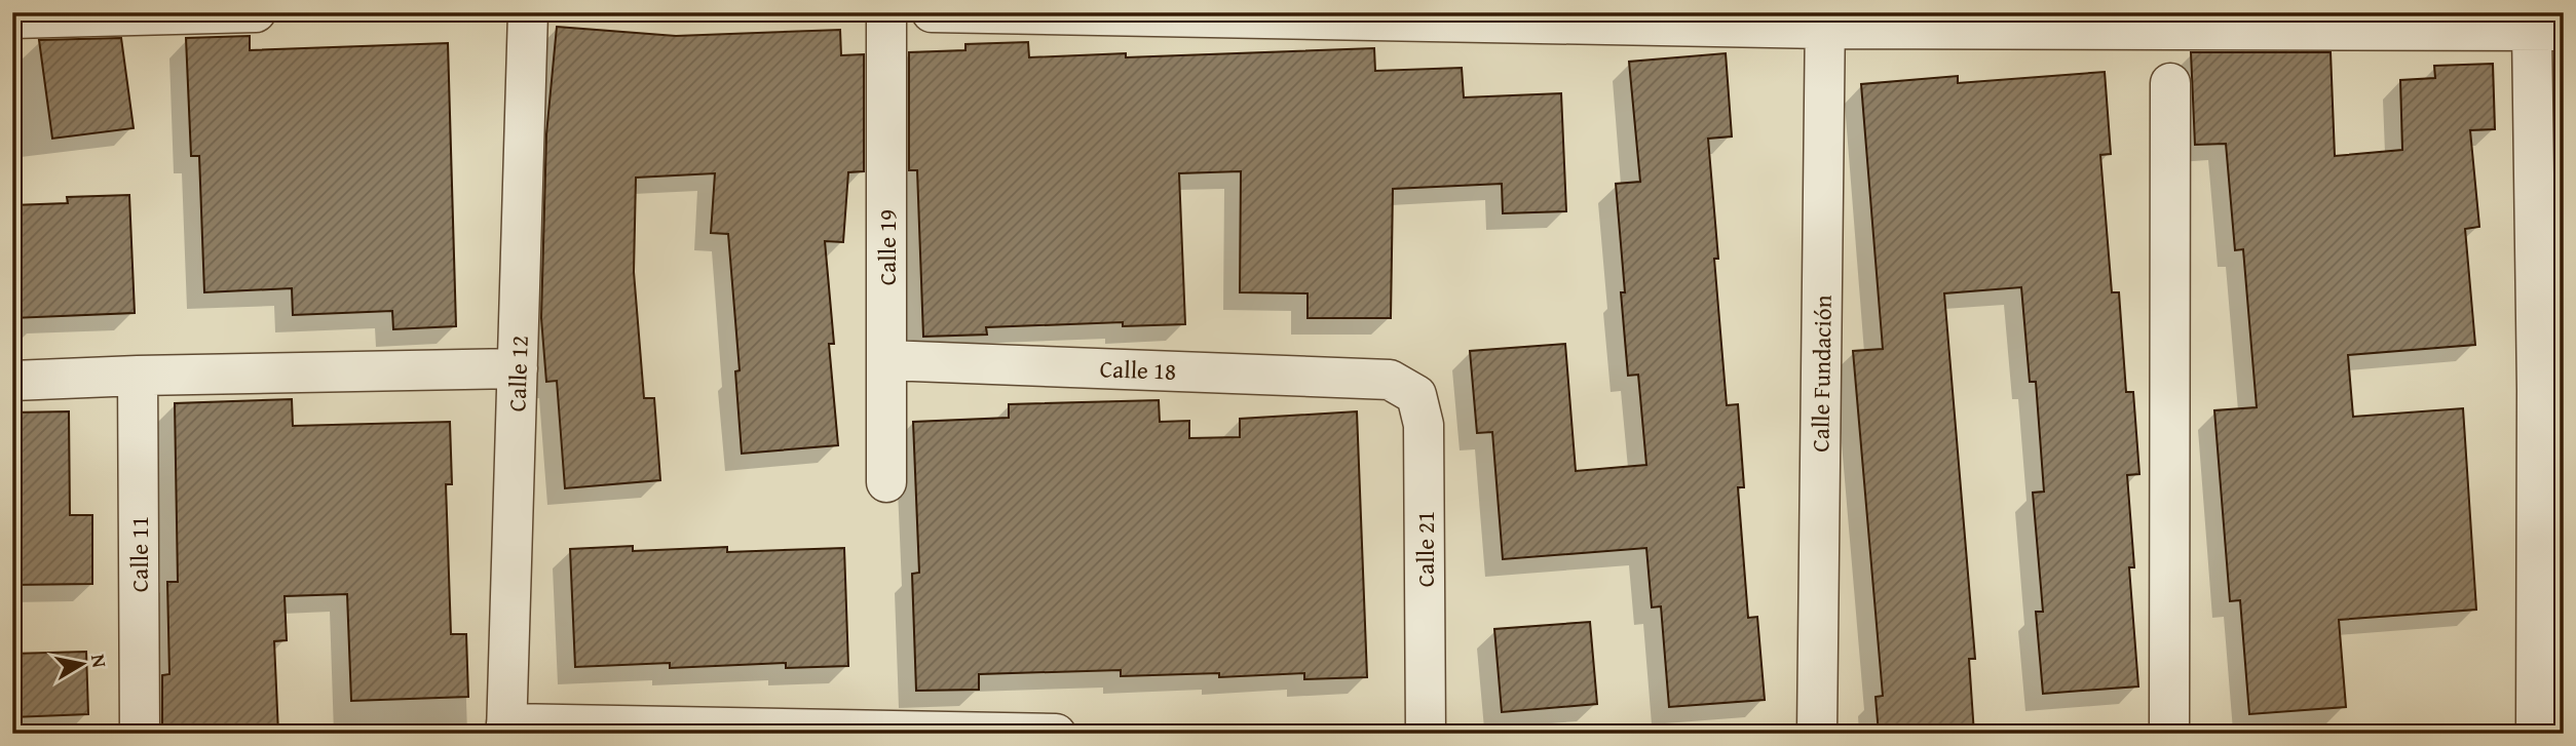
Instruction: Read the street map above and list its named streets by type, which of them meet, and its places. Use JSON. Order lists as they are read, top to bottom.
{
  "streets": {
    "street": [
      "Calle 19",
      "Calle 18",
      "Calle 12",
      "Calle Fundación",
      "Calle 21",
      "Calle 11"
    ]
  },
  "crossings": [
    ["Calle 19", "Calle 18"],
    ["Calle 18", "Calle 21"]
  ],
  "north": "right"
}
